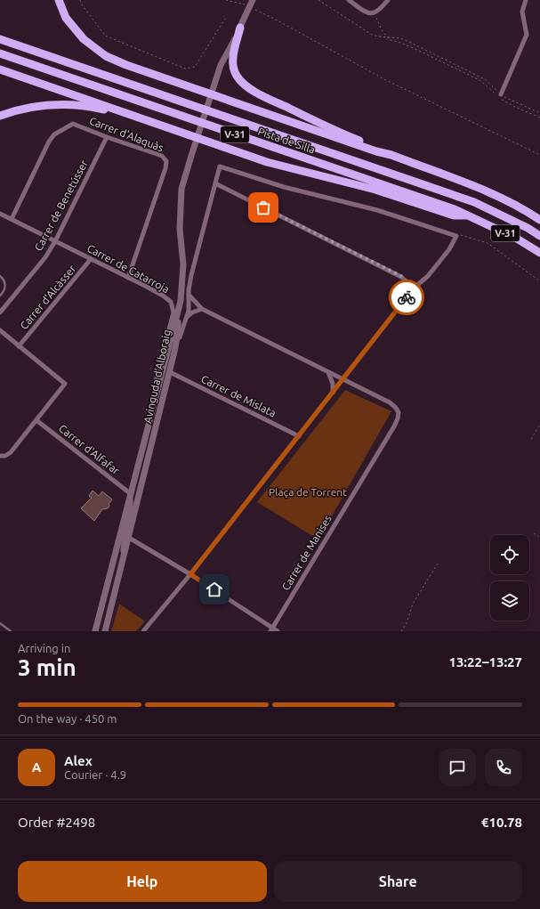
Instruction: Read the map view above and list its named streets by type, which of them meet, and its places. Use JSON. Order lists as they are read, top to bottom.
{
  "streets": {
    "highway": ["V-31", "Pista de Silla"],
    "street": [
      "Carrer d'Alaquàs",
      "Carrer de Benetússer",
      "Carrer de Catarroja",
      "Carrer d'Alcàsser",
      "Avinguda d’Alboraig",
      "Carrer de Mislata",
      "Carrer d'Alfafar",
      "Carrer de Manises"
    ]
  },
  "crossings": [
    ["Carrer d'Alaquàs", "Carrer de Benetússer"],
    ["Carrer d'Alaquàs", "Carrer de Catarroja"],
    ["Carrer de Benetússer", "Carrer de Catarroja"],
    ["Carrer de Catarroja", "Carrer d'Alcàsser"],
    ["Carrer de Catarroja", "Avinguda d’Alboraig"],
    ["Avinguda d’Alboraig", "Carrer de Mislata"],
    ["Avinguda d’Alboraig", "Carrer d'Alfafar"]
  ],
  "parks": ["Plaça de Torrent"],
  "page": {
    "heading": ["3 min", "Arriving in", "13:22–13:27"],
    "panel": [
      "Alex",
      "Courier · 4.9",
      "Order #2498",
      "€10.78"
    ],
    "bar": "On the way · 450 m",
    "round": "A",
    "buttons": ["Help", "Share"]
  }
}
